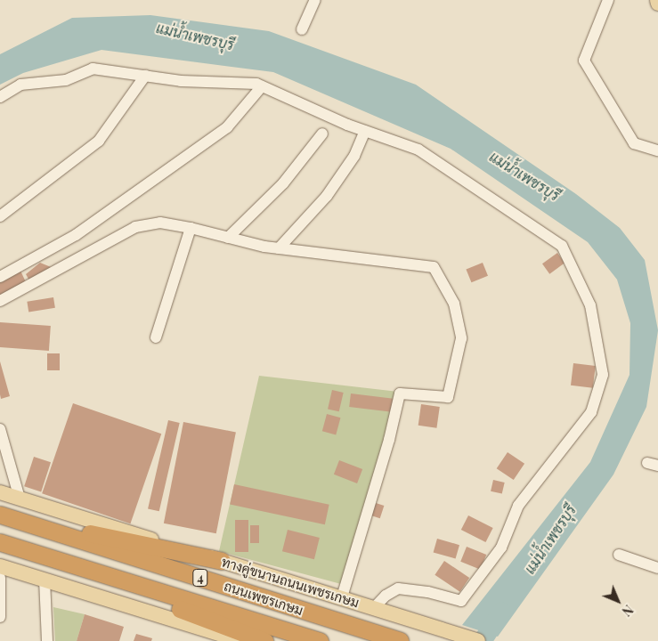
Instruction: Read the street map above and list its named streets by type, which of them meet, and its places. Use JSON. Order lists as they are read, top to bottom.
{
  "streets": {
    "highway": ["4", "ถนนเพชรเกษม"],
    "main road": ["ทางคู่ขนานถนนเพชรเกษม"]
  },
  "water": ["แม่น้ำเพชรบุรี"],
  "north": "bottom right"
}
